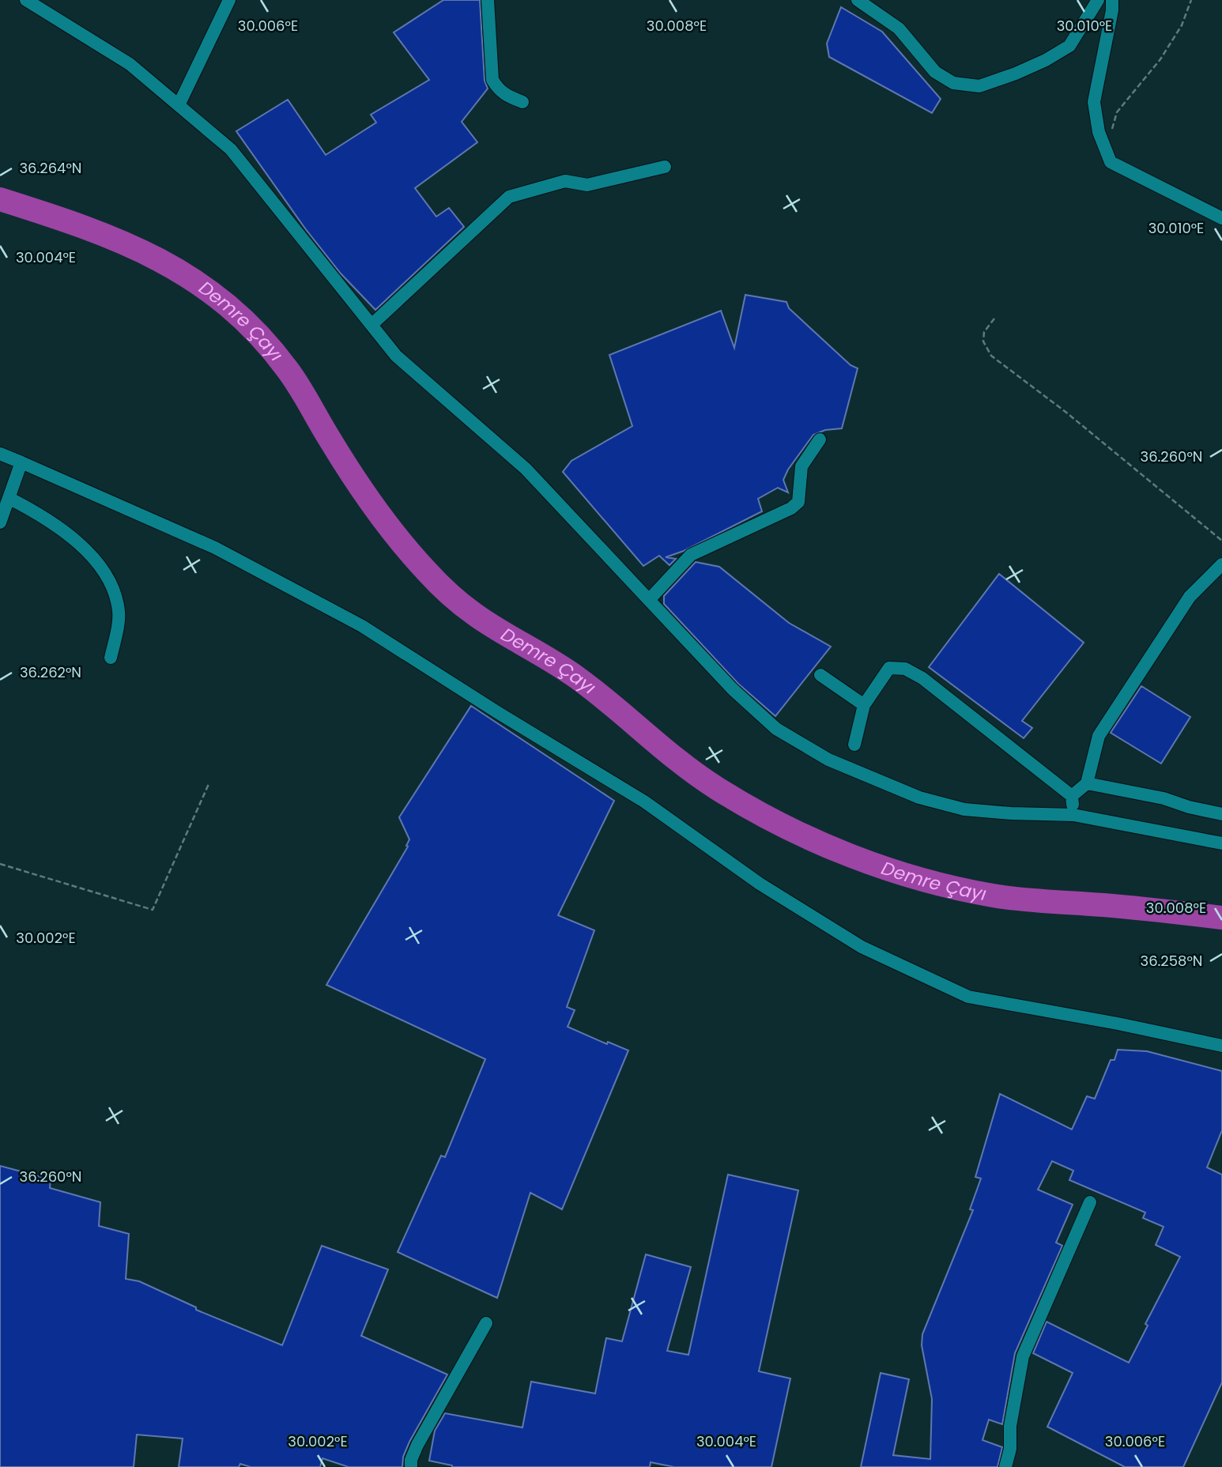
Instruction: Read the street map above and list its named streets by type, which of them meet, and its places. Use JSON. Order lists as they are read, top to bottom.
{
  "water": ["Demre Çayı"],
  "coordinates": [
    "30.006°E",
    "30.008°E",
    "30.010°E",
    "36.264°N",
    "30.004°E",
    "36.260°N",
    "36.262°N",
    "30.002°E",
    "36.258°N"
  ]
}
